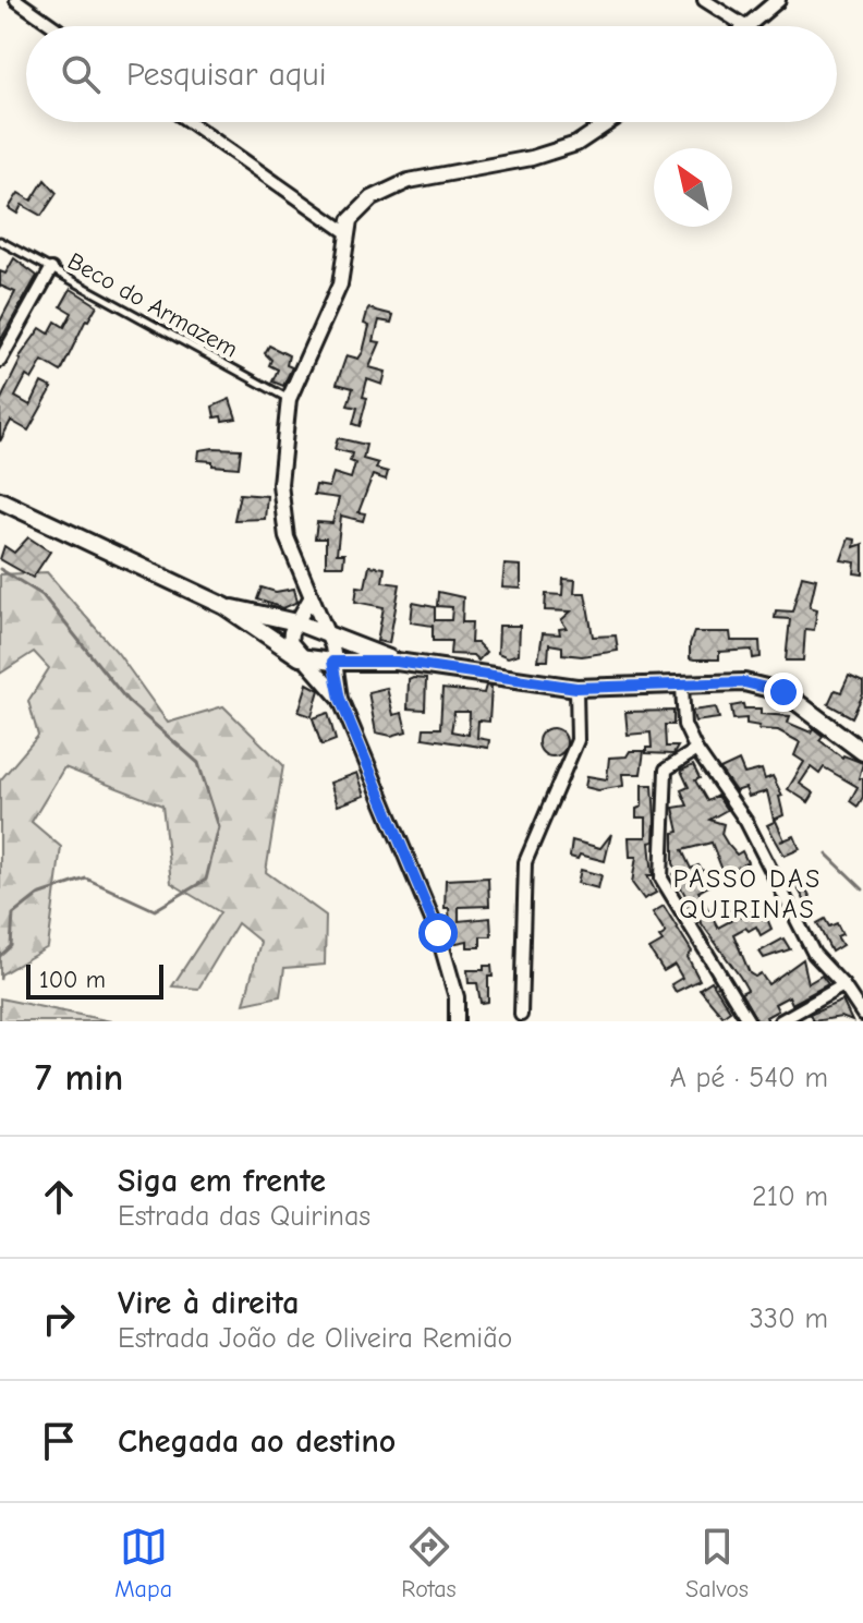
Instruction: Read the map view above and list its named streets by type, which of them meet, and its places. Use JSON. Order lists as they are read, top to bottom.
{
  "streets": {
    "lane": ["Beco do Armazem"]
  },
  "districts": ["PASSO DAS QUIRINAS"],
  "scale_bar": "100 m",
  "north": "top left",
  "page": {
    "search": "Pesquisar aqui",
    "scale": "100 m",
    "heading": ["7 min", "A pé · 540 m"],
    "list": [
      ["Siga em frente", "Estrada das Quirinas", "210 m"],
      ["Vire à direita", "Estrada João de Oliveira Remião", "330 m"],
      "Chegada ao destino"
    ],
    "nav": ["Mapa", "Rotas", "Salvos"]
  }
}
